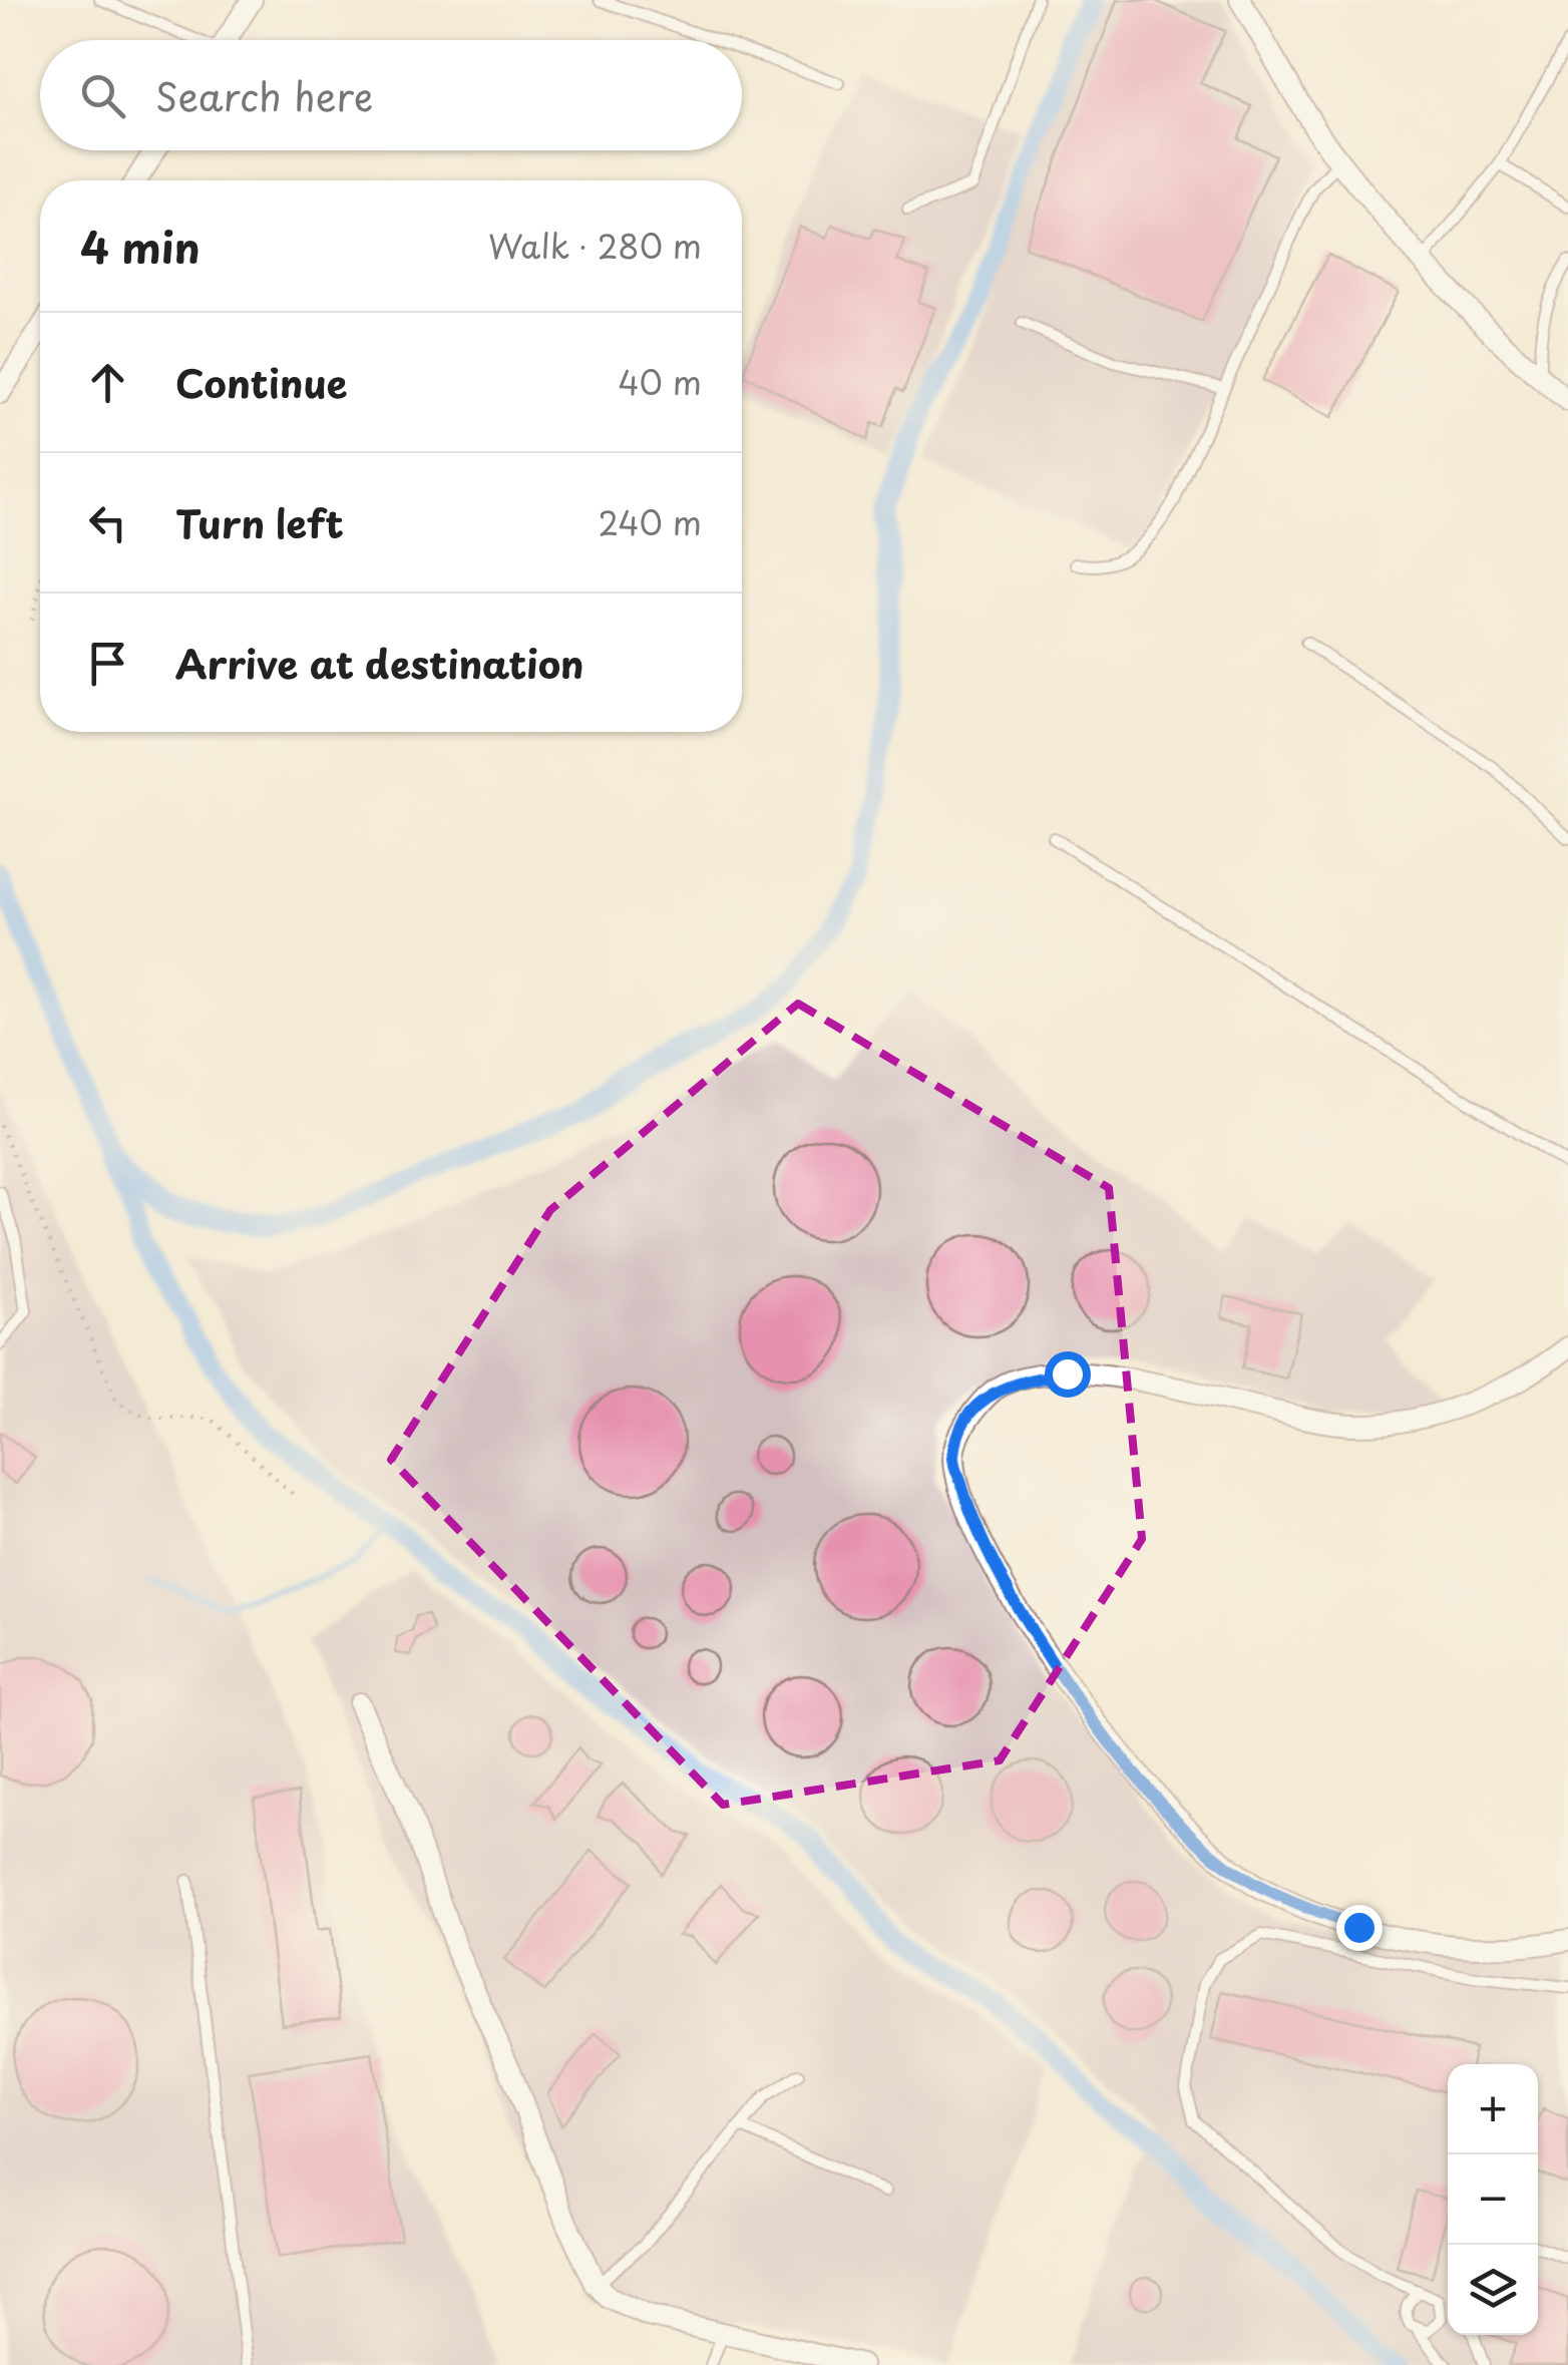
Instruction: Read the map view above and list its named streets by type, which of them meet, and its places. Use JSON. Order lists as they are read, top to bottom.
{
  "page": {
    "search": "Search here",
    "heading": ["4 min", "Walk · 280 m"],
    "list": [
      ["Continue", "40 m"],
      ["Turn left", "240 m"],
      "Arrive at destination"
    ],
    "map_buttons": ["+", "−"]
  }
}
